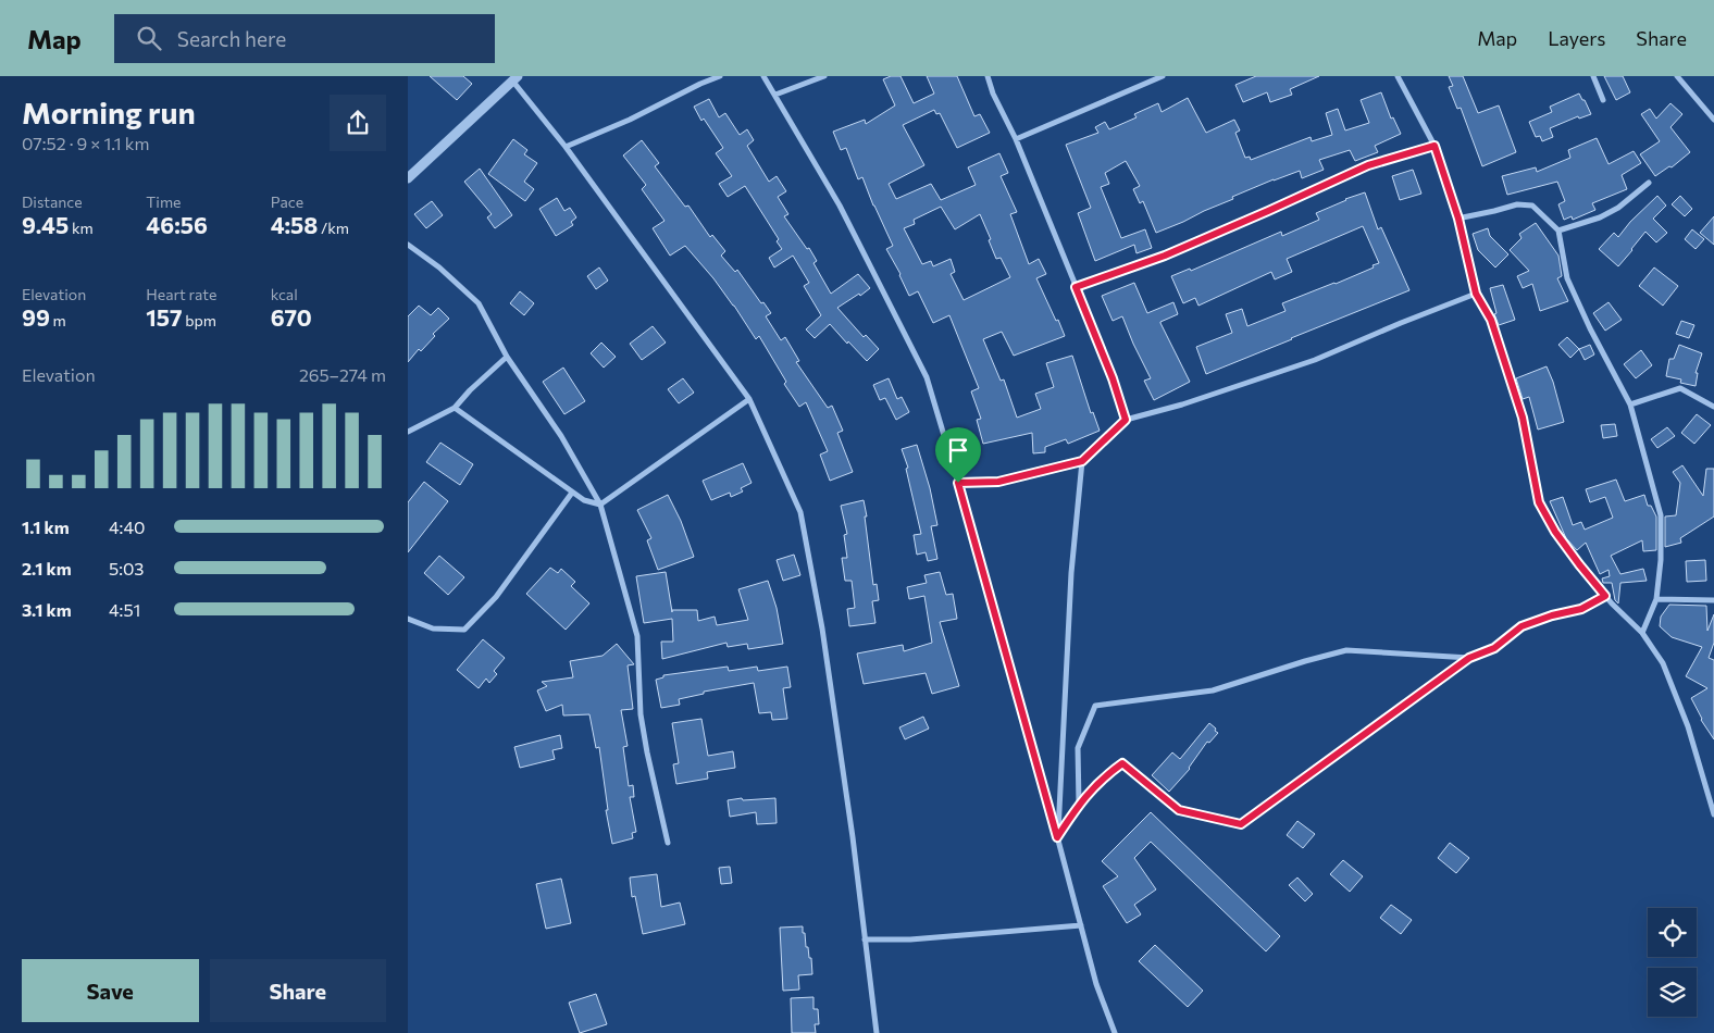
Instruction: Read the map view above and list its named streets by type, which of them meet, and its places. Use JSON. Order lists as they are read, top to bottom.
{
  "page": {
    "header": "Map",
    "search": "Search here",
    "nav": ["Map", "Layers", "Share"],
    "heading": ["Morning run", "07:52 · 9 × 1.1 km"],
    "stats": [
      ["Distance", "9.45 km"],
      ["Time", "46:56"],
      ["Pace", "4:58 /km"],
      ["Elevation", "99 m"],
      ["Heart rate", "157 bpm"],
      ["kcal", "670"]
    ],
    "chart": ["Elevation", "265–274 m"],
    "list": [
      {
        "name": "1.1 km",
        "note": "4:40"
      },
      {
        "name": "2.1 km",
        "note": "5:03"
      },
      {
        "name": "3.1 km",
        "note": "4:51"
      }
    ],
    "buttons": ["Save", "Share"]
  }
}
